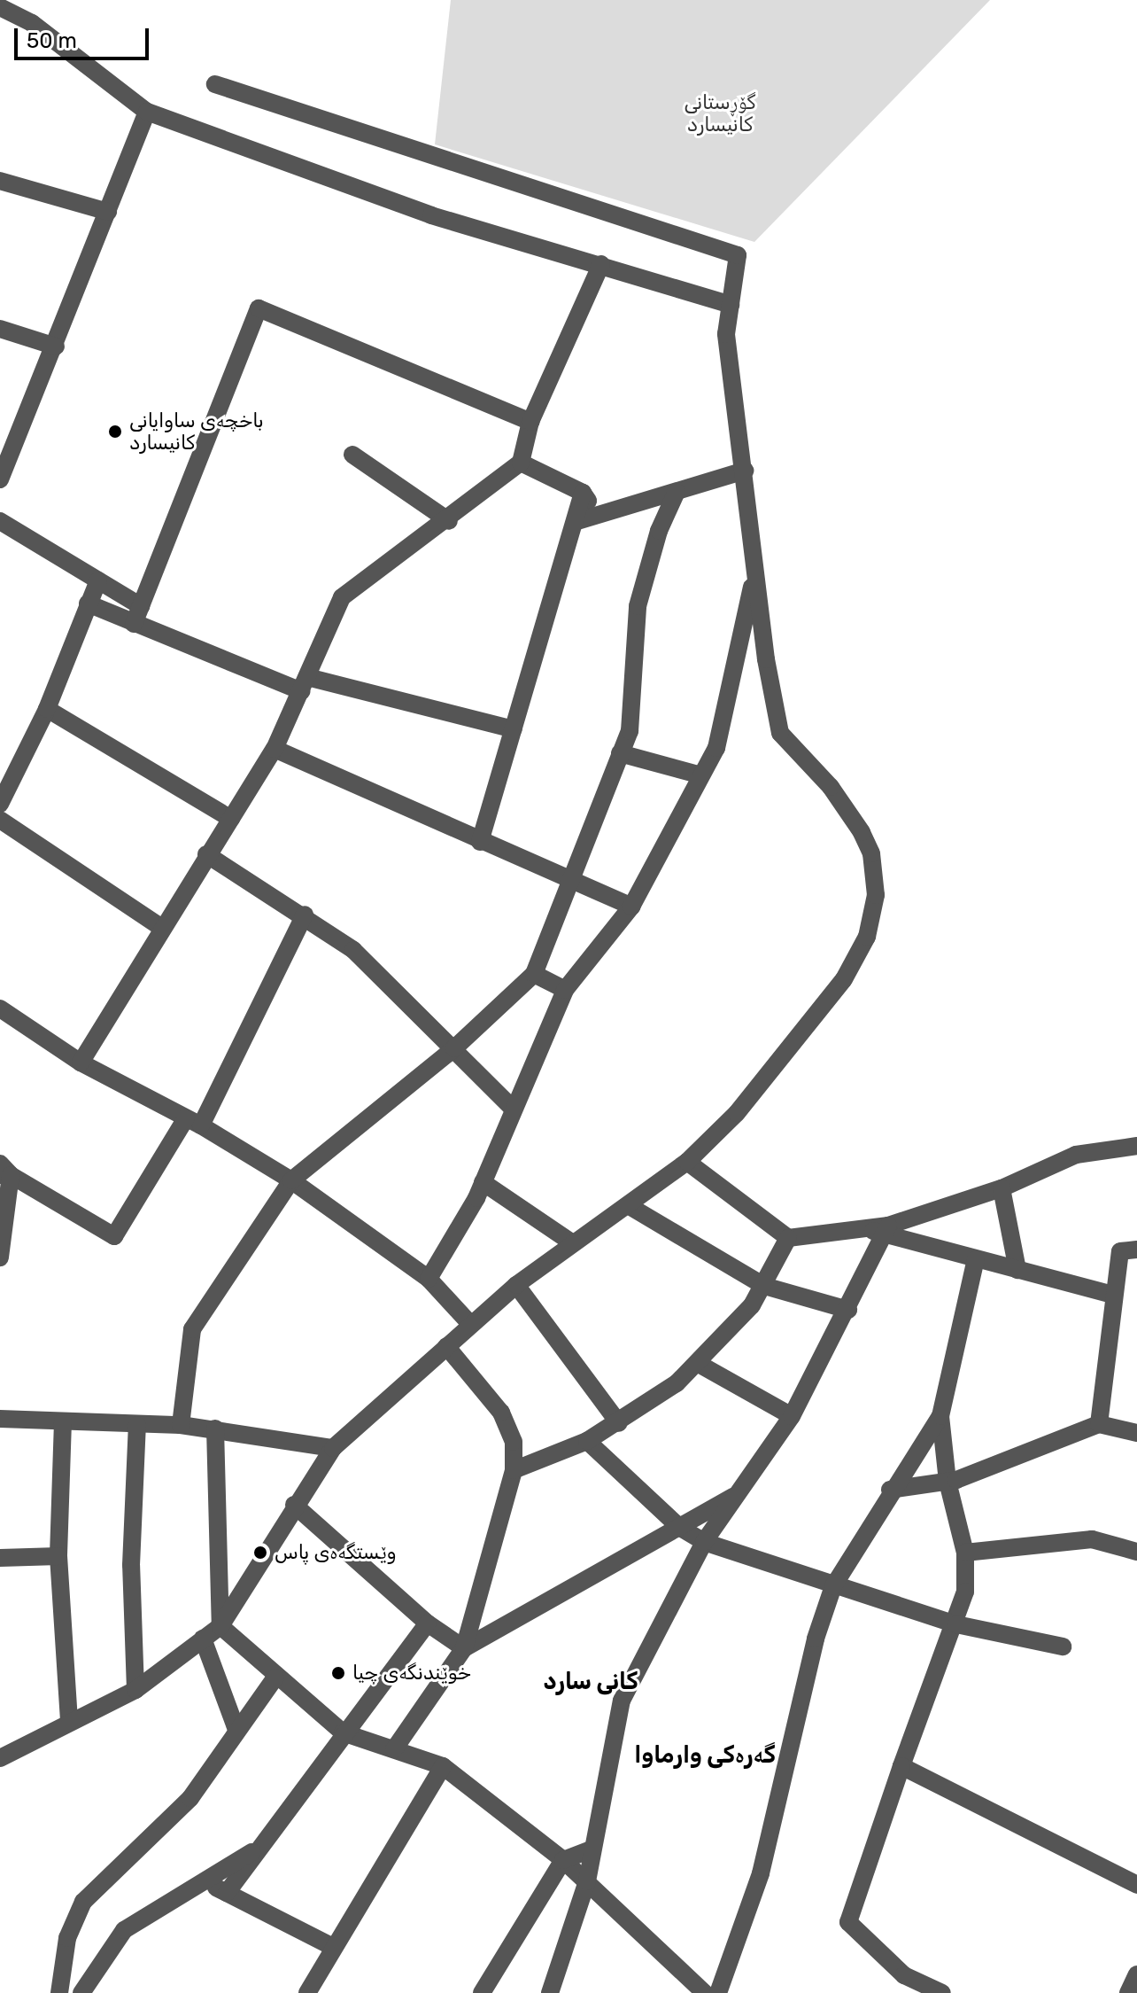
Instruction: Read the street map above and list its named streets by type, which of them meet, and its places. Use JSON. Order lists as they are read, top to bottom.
{
  "districts": ["کانی سارد", "گەرەکی وارماوا"],
  "parks": ["گۆڕستانی کانیسارد"],
  "places": ["باخچەی ساوایانی کانیسارد", "وێستگەەی پاس", "خوێندنگەی چیا"],
  "scale_bar": "50 m"
}
